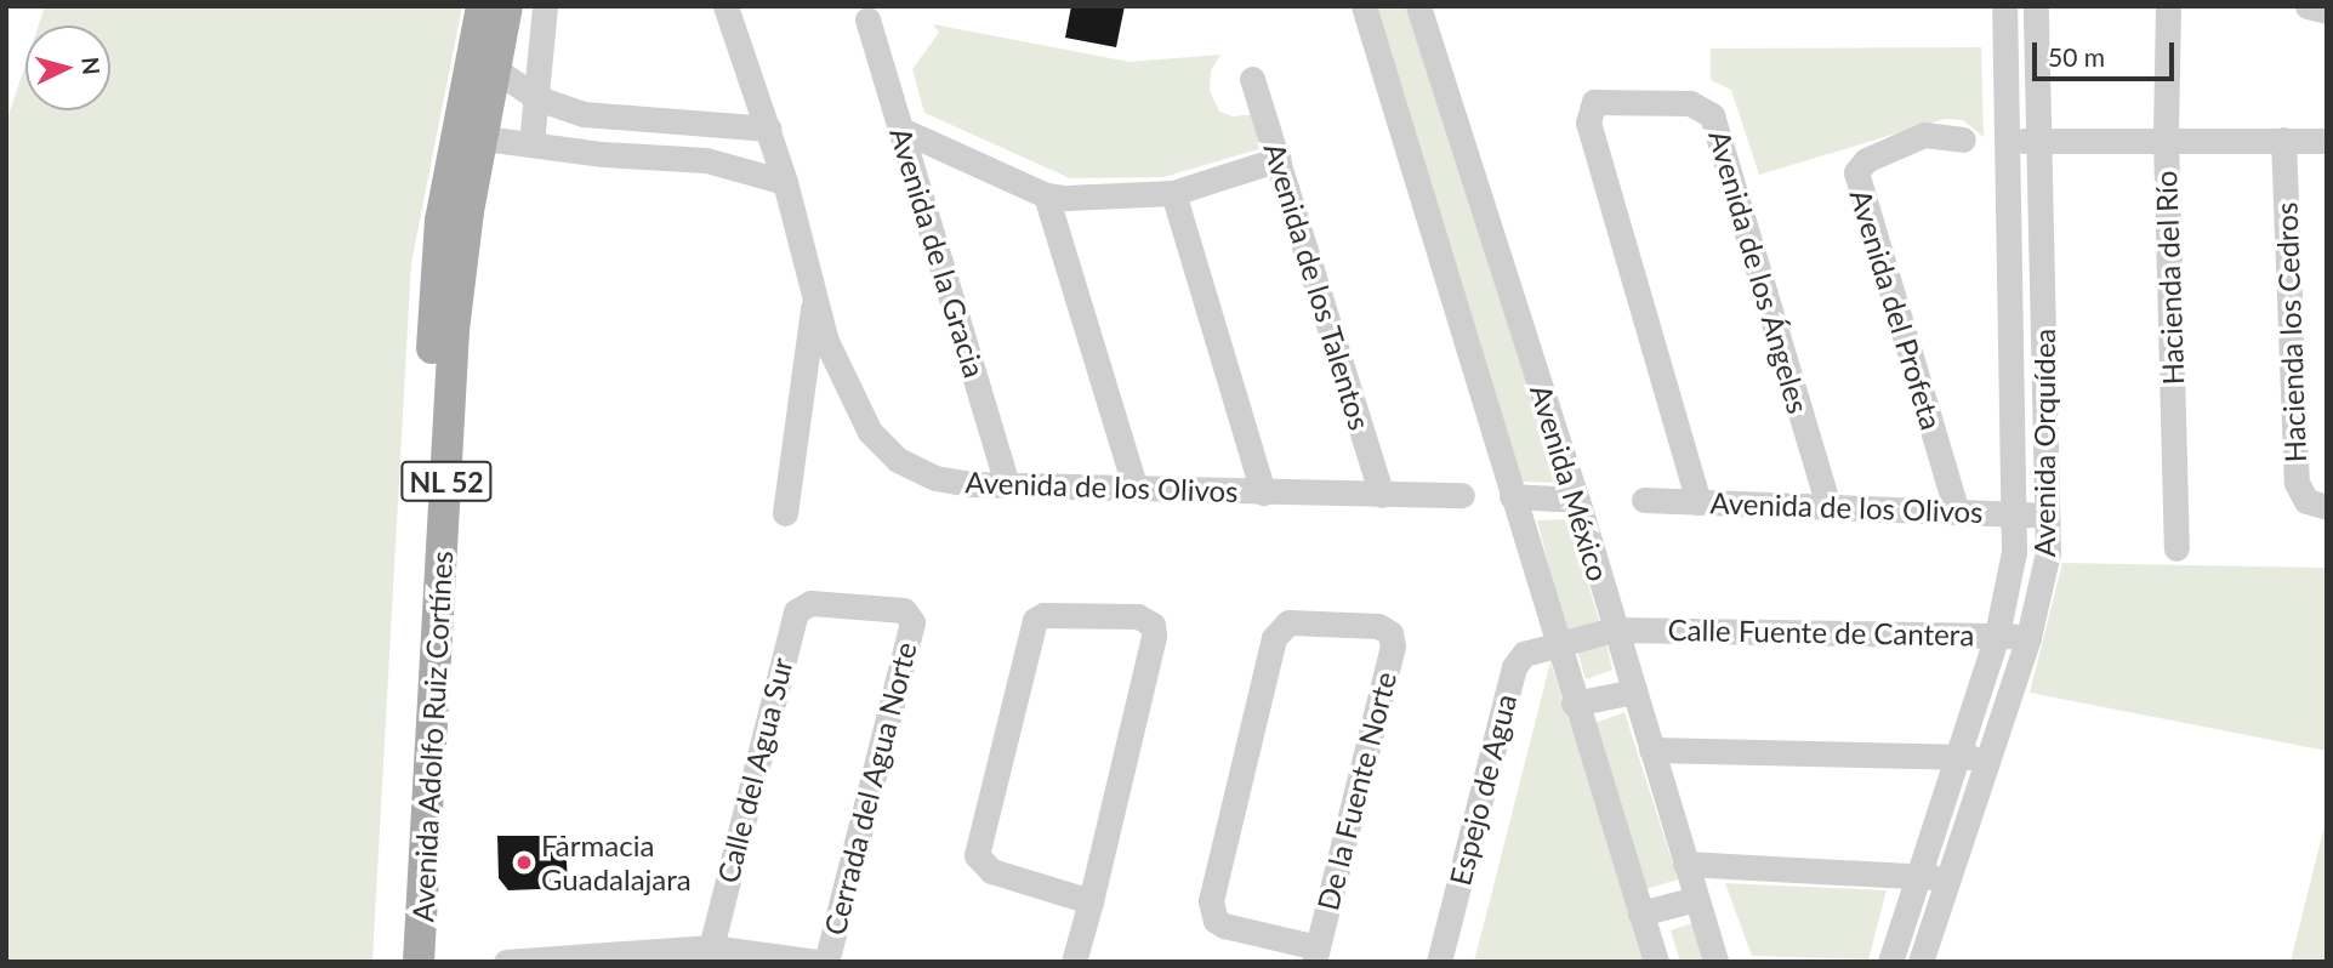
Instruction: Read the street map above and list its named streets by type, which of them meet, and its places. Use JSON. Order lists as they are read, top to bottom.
{
  "streets": {
    "main road": ["NL 52", "Avenida Adolfo Ruiz Cortínes"],
    "street": [
      "Avenida de la Gracia",
      "Avenida de los Ángeles",
      "Hacienda del Río",
      "Avenida de los Talentos",
      "Avenida del Profeta",
      "Hacienda los Cedros",
      "Avenida Orquídea",
      "Avenida México",
      "Avenida de los Olivos",
      "Calle Fuente de Cantera",
      "Calle del Agua Sur",
      "Cerrada del Agua Norte",
      "Espejo de Agua",
      "De la Fuente Norte"
    ]
  },
  "crossings": [
    ["Avenida de la Gracia", "Avenida de los Olivos"],
    ["Avenida de los Ángeles", "Avenida de los Olivos"],
    ["Avenida de los Talentos", "Avenida de los Olivos"],
    ["Avenida del Profeta", "Avenida de los Olivos"],
    ["Avenida Orquídea", "Avenida de los Olivos"],
    ["Avenida Orquídea", "Calle Fuente de Cantera"],
    ["Avenida México", "Calle Fuente de Cantera"],
    ["Avenida México", "Espejo de Agua"],
    ["Calle Fuente de Cantera", "Espejo de Agua"],
    ["Calle del Agua Sur", "Cerrada del Agua Norte"]
  ],
  "places": ["Farmacia Guadalajara"],
  "scale_bar": "50 m",
  "north": "right"
}
